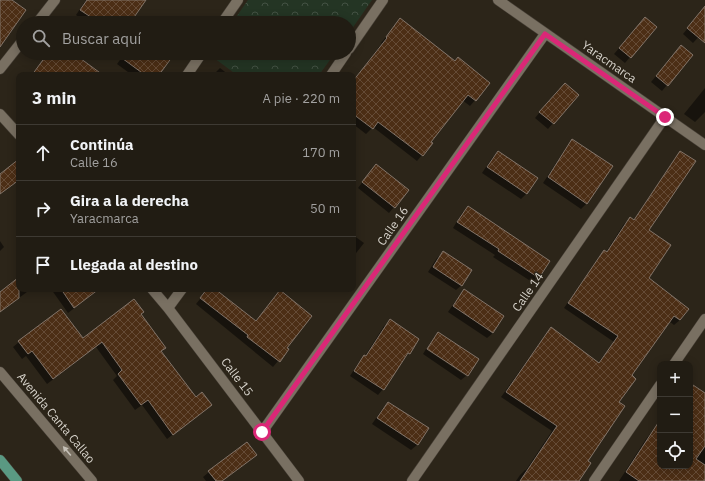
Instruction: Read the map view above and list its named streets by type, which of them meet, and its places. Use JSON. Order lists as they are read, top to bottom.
{
  "streets": {
    "street": [
      "Yaracmarca",
      "Calle 16",
      "Calle 14",
      "Calle 15",
      "Avenida Canta Callao"
    ]
  },
  "crossings": [
    ["Yaracmarca", "Calle 16"],
    ["Yaracmarca", "Calle 14"],
    ["Calle 16", "Calle 15"]
  ],
  "one_way": ["Avenida Canta Callao"],
  "page": {
    "search": "Buscar aquí",
    "heading": ["3 min", "A pie · 220 m"],
    "list": [
      ["Continúa", "Calle 16", "170 m"],
      ["Gira a la derecha", "Yaracmarca", "50 m"],
      "Llegada al destino"
    ],
    "map_buttons": ["+", "−"]
  }
}
